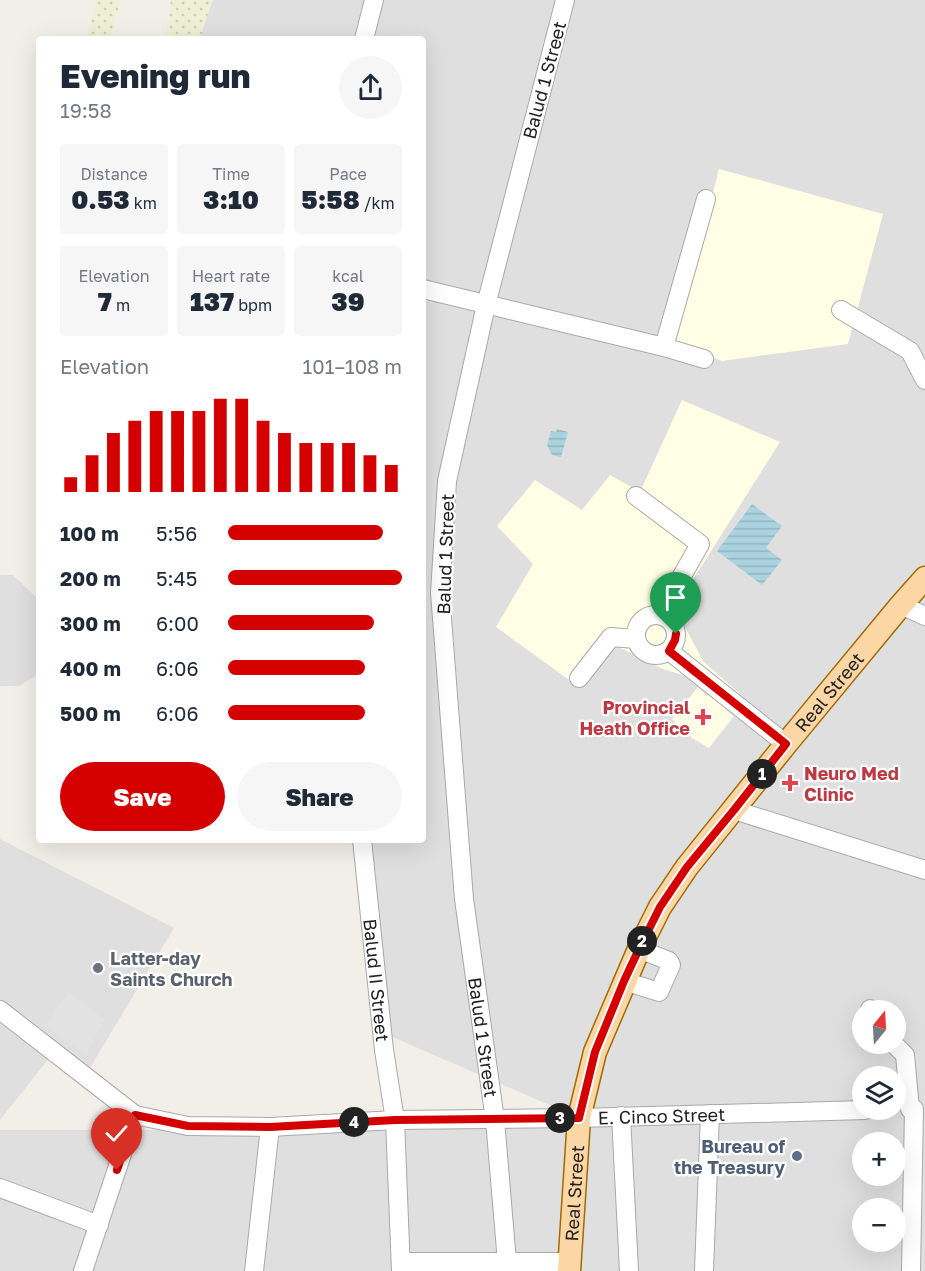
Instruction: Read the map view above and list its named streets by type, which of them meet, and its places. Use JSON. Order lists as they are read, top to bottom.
{
  "streets": {
    "main road": ["Real Street"],
    "street": ["Balud 1 Street", "Balud II Street", "E. Cinco Street"]
  },
  "crossings": [
    ["Balud 1 Street", "E. Cinco Street"],
    ["Real Street", "E. Cinco Street"],
    ["Balud II Street", "E. Cinco Street"]
  ],
  "places": {
    "health": ["Provincial Heath Office", "Neuro Med Clinic"],
    "other": ["Latter-day Saints Church", "Bureau of the Treasury"]
  },
  "north": "top",
  "page": {
    "heading": ["Evening run", "19:58"],
    "stats": [
      ["Distance", "0.53 km"],
      ["Time", "3:10"],
      ["Pace", "5:58 /km"],
      ["Elevation", "7 m"],
      ["Heart rate", "137 bpm"],
      ["kcal", "39"]
    ],
    "chart": ["Elevation", "101–108 m"],
    "list": [
      {
        "name": "100 m",
        "note": "5:56"
      },
      {
        "name": "200 m",
        "note": "5:45"
      },
      {
        "name": "300 m",
        "note": "6:00"
      },
      {
        "name": "400 m",
        "note": "6:06"
      },
      {
        "name": "500 m",
        "note": "6:06"
      }
    ],
    "buttons": ["Save", "Share"],
    "pins": [
      "1",
      "2",
      "3",
      "4"
    ],
    "map_buttons": ["+", "−"]
  }
}
